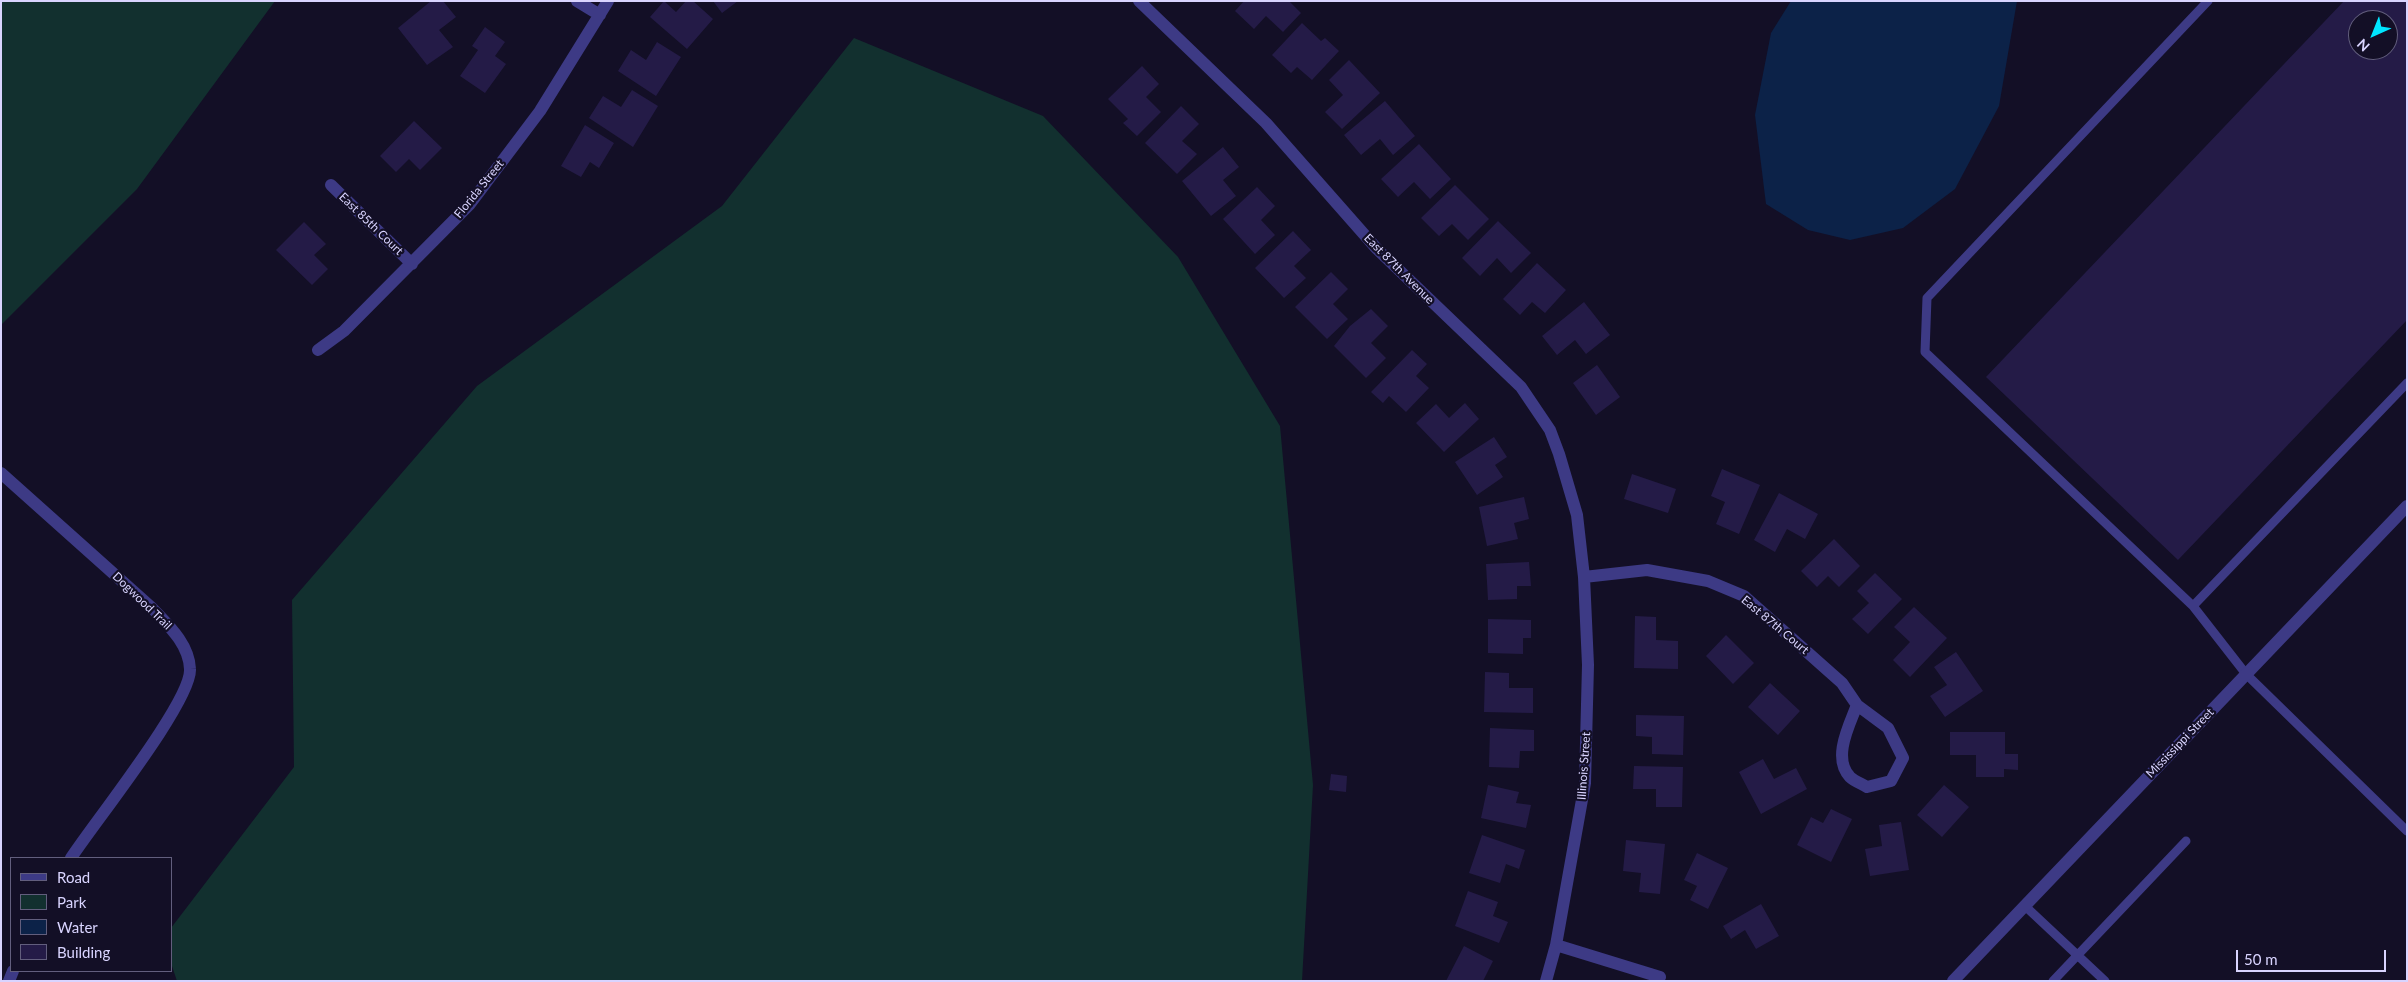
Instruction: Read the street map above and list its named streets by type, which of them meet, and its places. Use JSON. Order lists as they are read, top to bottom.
{
  "streets": {
    "street": [
      "Florida Street",
      "East 85th Court",
      "East 87th Avenue",
      "Dogwood Trail",
      "East 87th Court",
      "Mississippi Street",
      "Illinois Street"
    ]
  },
  "crossings": [
    ["Florida Street", "East 85th Court"],
    ["East 87th Avenue", "East 87th Court"],
    ["East 87th Avenue", "Illinois Street"],
    ["East 87th Court", "Illinois Street"]
  ],
  "legend": [
    "Road",
    "Park",
    "Water",
    "Building"
  ],
  "scale_bar": "50 m",
  "north": "bottom left"
}
